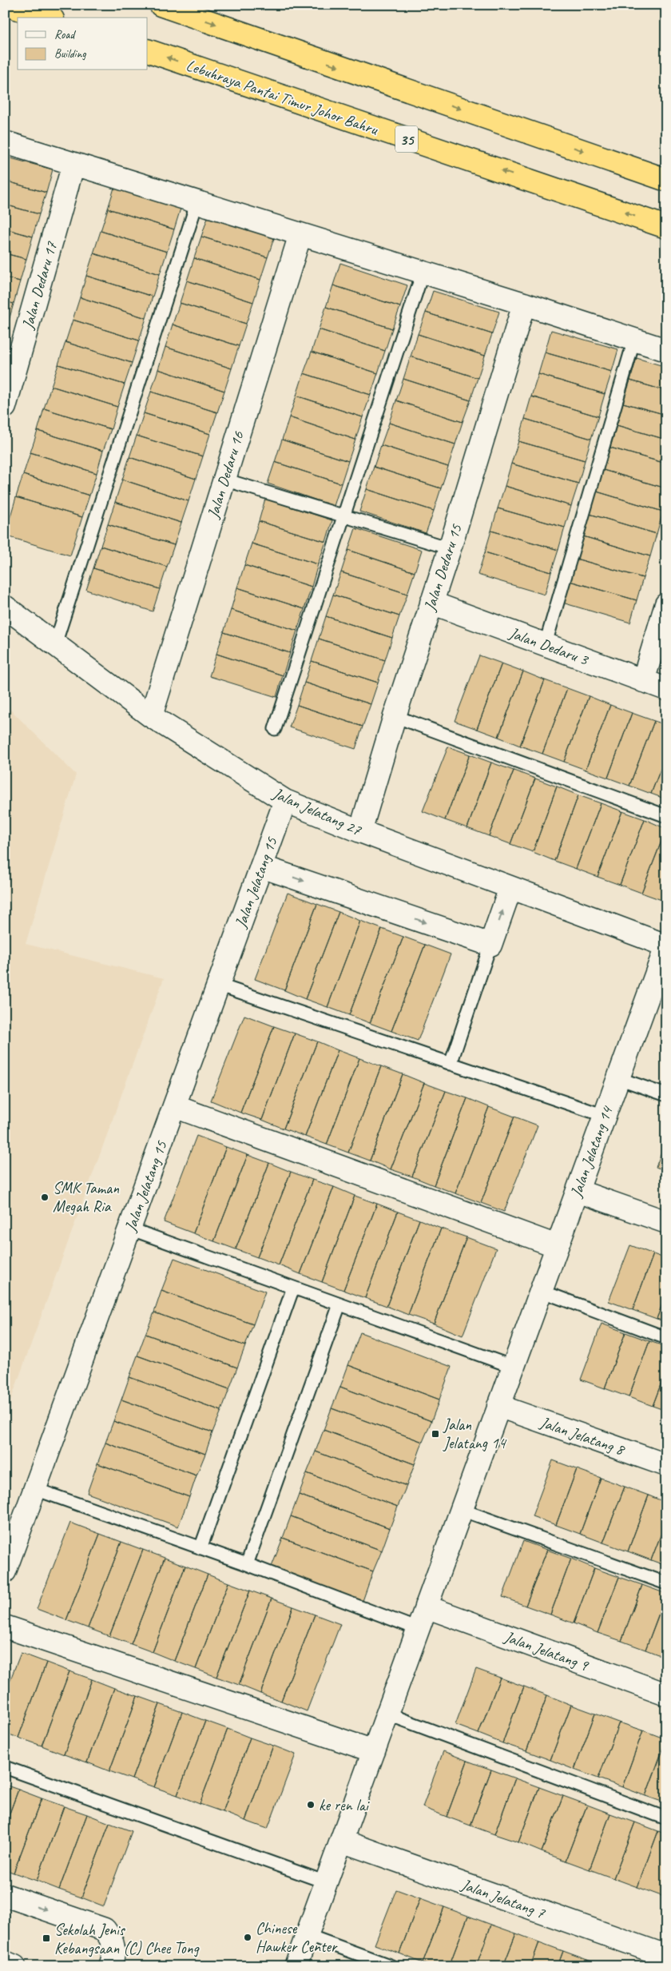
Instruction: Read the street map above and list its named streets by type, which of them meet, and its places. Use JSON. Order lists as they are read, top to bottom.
{
  "streets": {
    "highway": ["Lebuhraya Pantai Timur Johor Bahru", "35"],
    "street": [
      "Jalan Dedaru 17",
      "Jalan Dedaru 16",
      "Jalan Dedaru 15",
      "Jalan Dedaru 3",
      "Jalan Jelatang 27",
      "Jalan Jelatang 15",
      "Jalan Jelatang 14",
      "Jalan Jelatang 8",
      "Jalan Jelatang 9",
      "Jalan Jelatang 7"
    ]
  },
  "crossings": [
    ["Jalan Dedaru 16", "Jalan Jelatang 27"],
    ["Jalan Dedaru 15", "Jalan Dedaru 3"],
    ["Jalan Dedaru 15", "Jalan Jelatang 27"],
    ["Jalan Jelatang 27", "Jalan Jelatang 15"],
    ["Jalan Jelatang 27", "Jalan Jelatang 14"],
    ["Jalan Jelatang 14", "Jalan Jelatang 8"],
    ["Jalan Jelatang 14", "Jalan Jelatang 9"],
    ["Jalan Jelatang 14", "Jalan Jelatang 7"]
  ],
  "places": {
    "other": ["SMK Taman Megah Ria", "ke ren lai", "Chinese Hawker Center"],
    "transit": ["Jalan Jelatang 14", "Sekolah Jenis Kebangsaan (C) Chee Tong"]
  },
  "legend": ["Road", "Building"]
}
